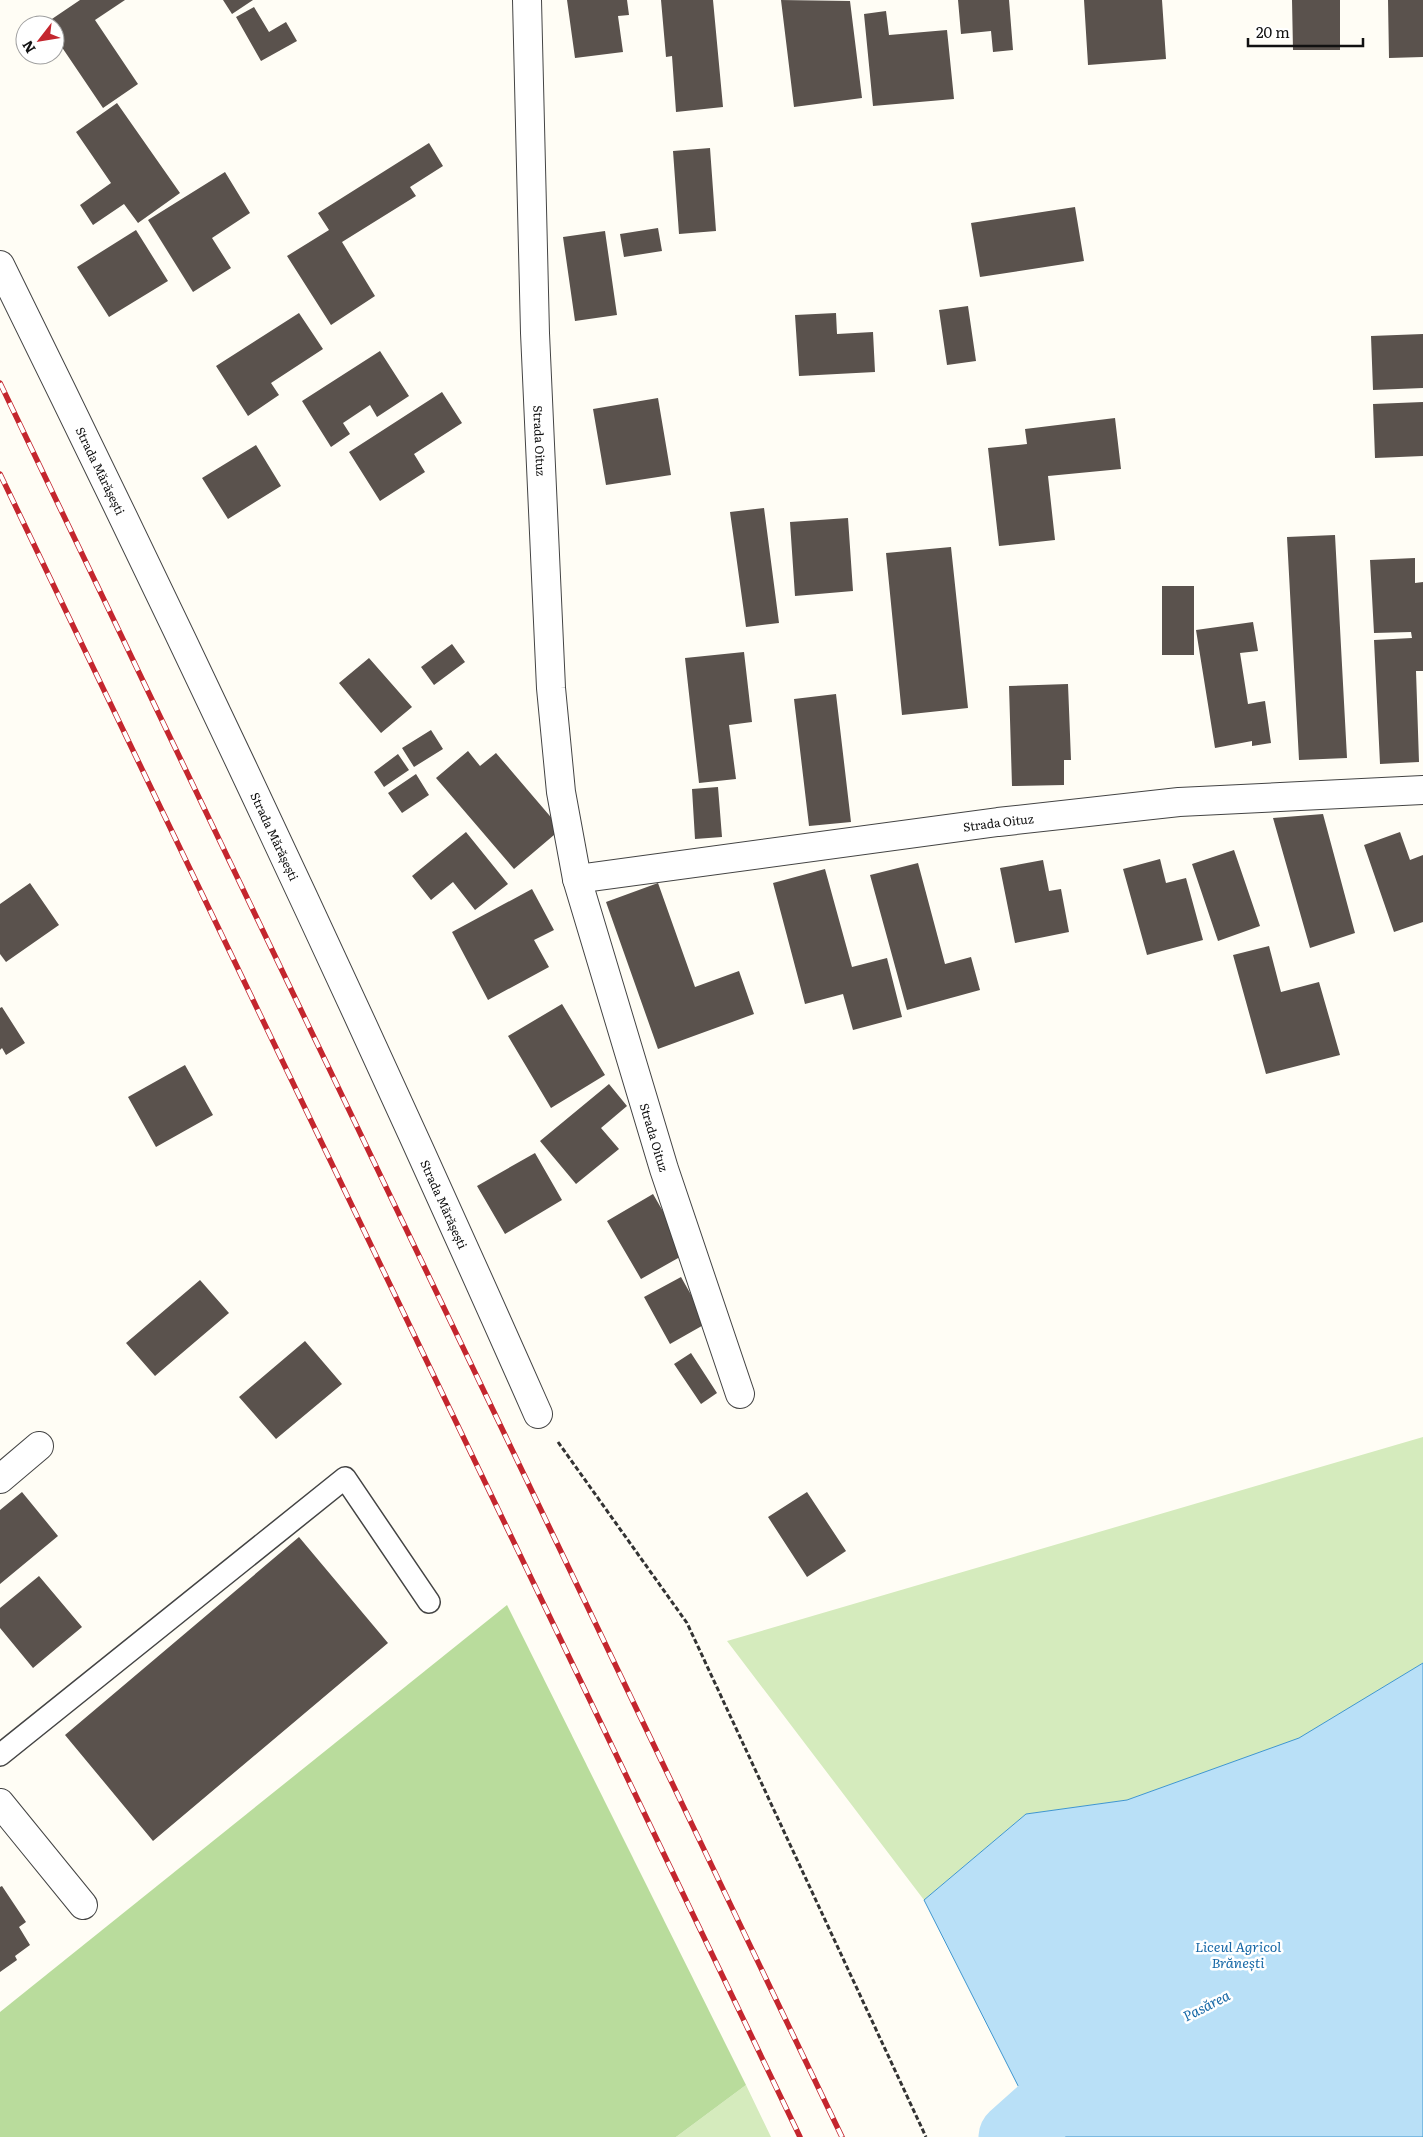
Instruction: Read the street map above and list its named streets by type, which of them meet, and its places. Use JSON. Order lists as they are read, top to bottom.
{
  "streets": {
    "street": ["Strada Oituz", "Strada Mărășești"]
  },
  "water": ["Liceul Agricol Brănești", "Pasărea"],
  "scale_bar": "20 m",
  "north": "bottom left"
}
